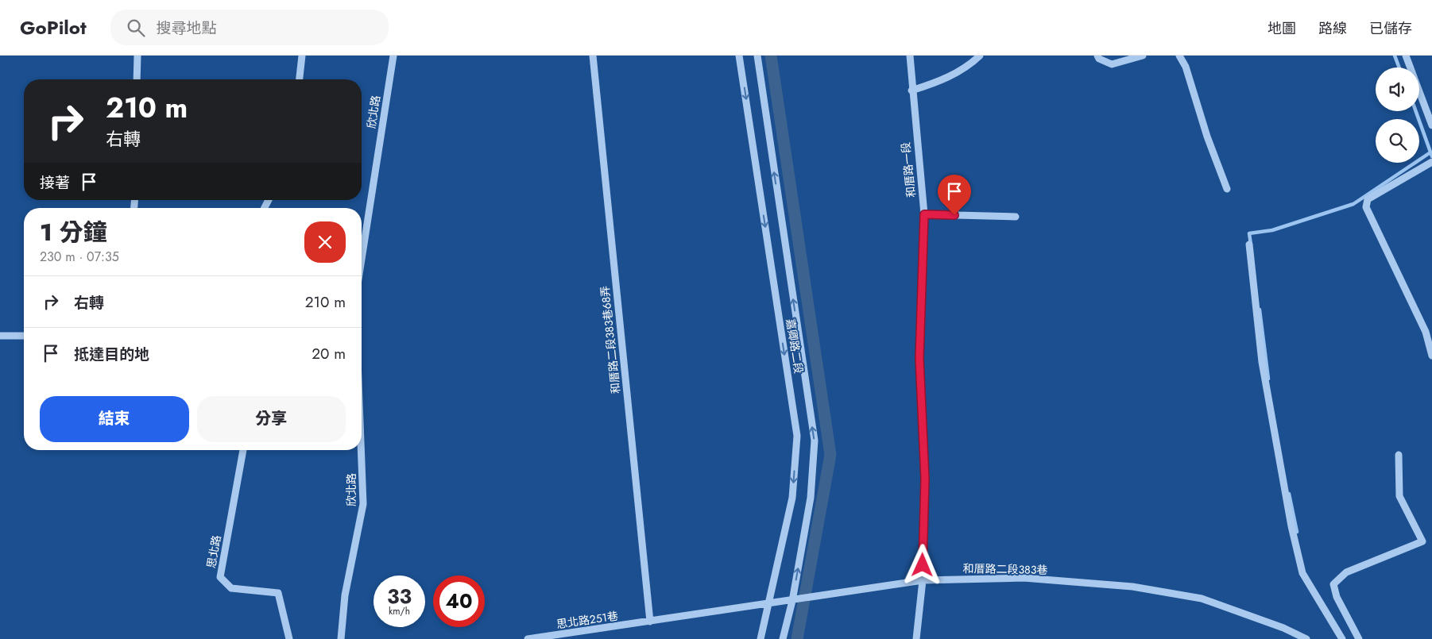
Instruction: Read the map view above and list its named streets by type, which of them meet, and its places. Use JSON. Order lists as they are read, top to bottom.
{
  "streets": {
    "street": [
      "欣北路",
      "和厝路一段",
      "和厝路二段383巷68弄",
      "嘉卿路二段",
      "思北路",
      "和厝路二段383巷",
      "思北路251巷"
    ]
  },
  "crossings": [
    ["和厝路一段", "和厝路二段383巷"],
    ["和厝路二段383巷68弄", "和厝路二段383巷"],
    ["和厝路二段383巷68弄", "思北路251巷"],
    ["嘉卿路二段", "和厝路二段383巷"],
    ["和厝路二段383巷", "思北路251巷"]
  ],
  "page": {
    "header": "GoPilot",
    "search": "搜尋地點",
    "nav": ["地圖", "路線", "已儲存"],
    "turn": ["210 m", "右轉"],
    "then": "接著",
    "heading": ["1 分鐘", "230 m · 07:35"],
    "list": [
      {
        "name": "右轉",
        "value": "210 m"
      },
      {
        "name": "抵達目的地",
        "value": "20 m"
      }
    ],
    "buttons": ["結束", "分享"],
    "speed": "33 km/h",
    "limit": "40"
  }
}
